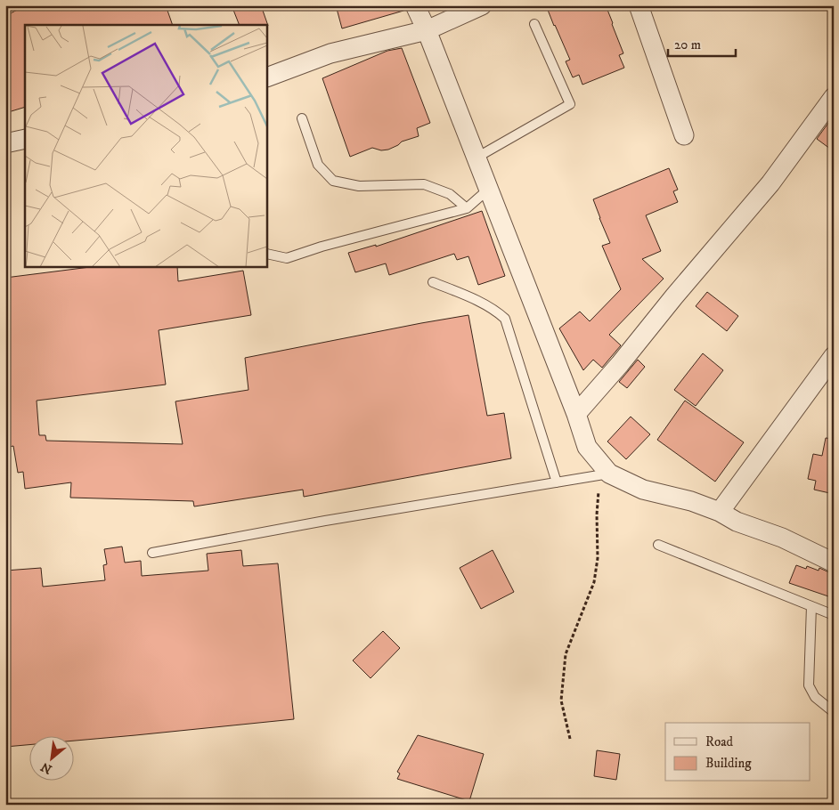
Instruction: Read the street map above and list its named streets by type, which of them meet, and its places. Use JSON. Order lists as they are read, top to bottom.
{
  "legend": ["Road", "Building"],
  "scale_bar": "20 m",
  "north": "bottom left"
}
